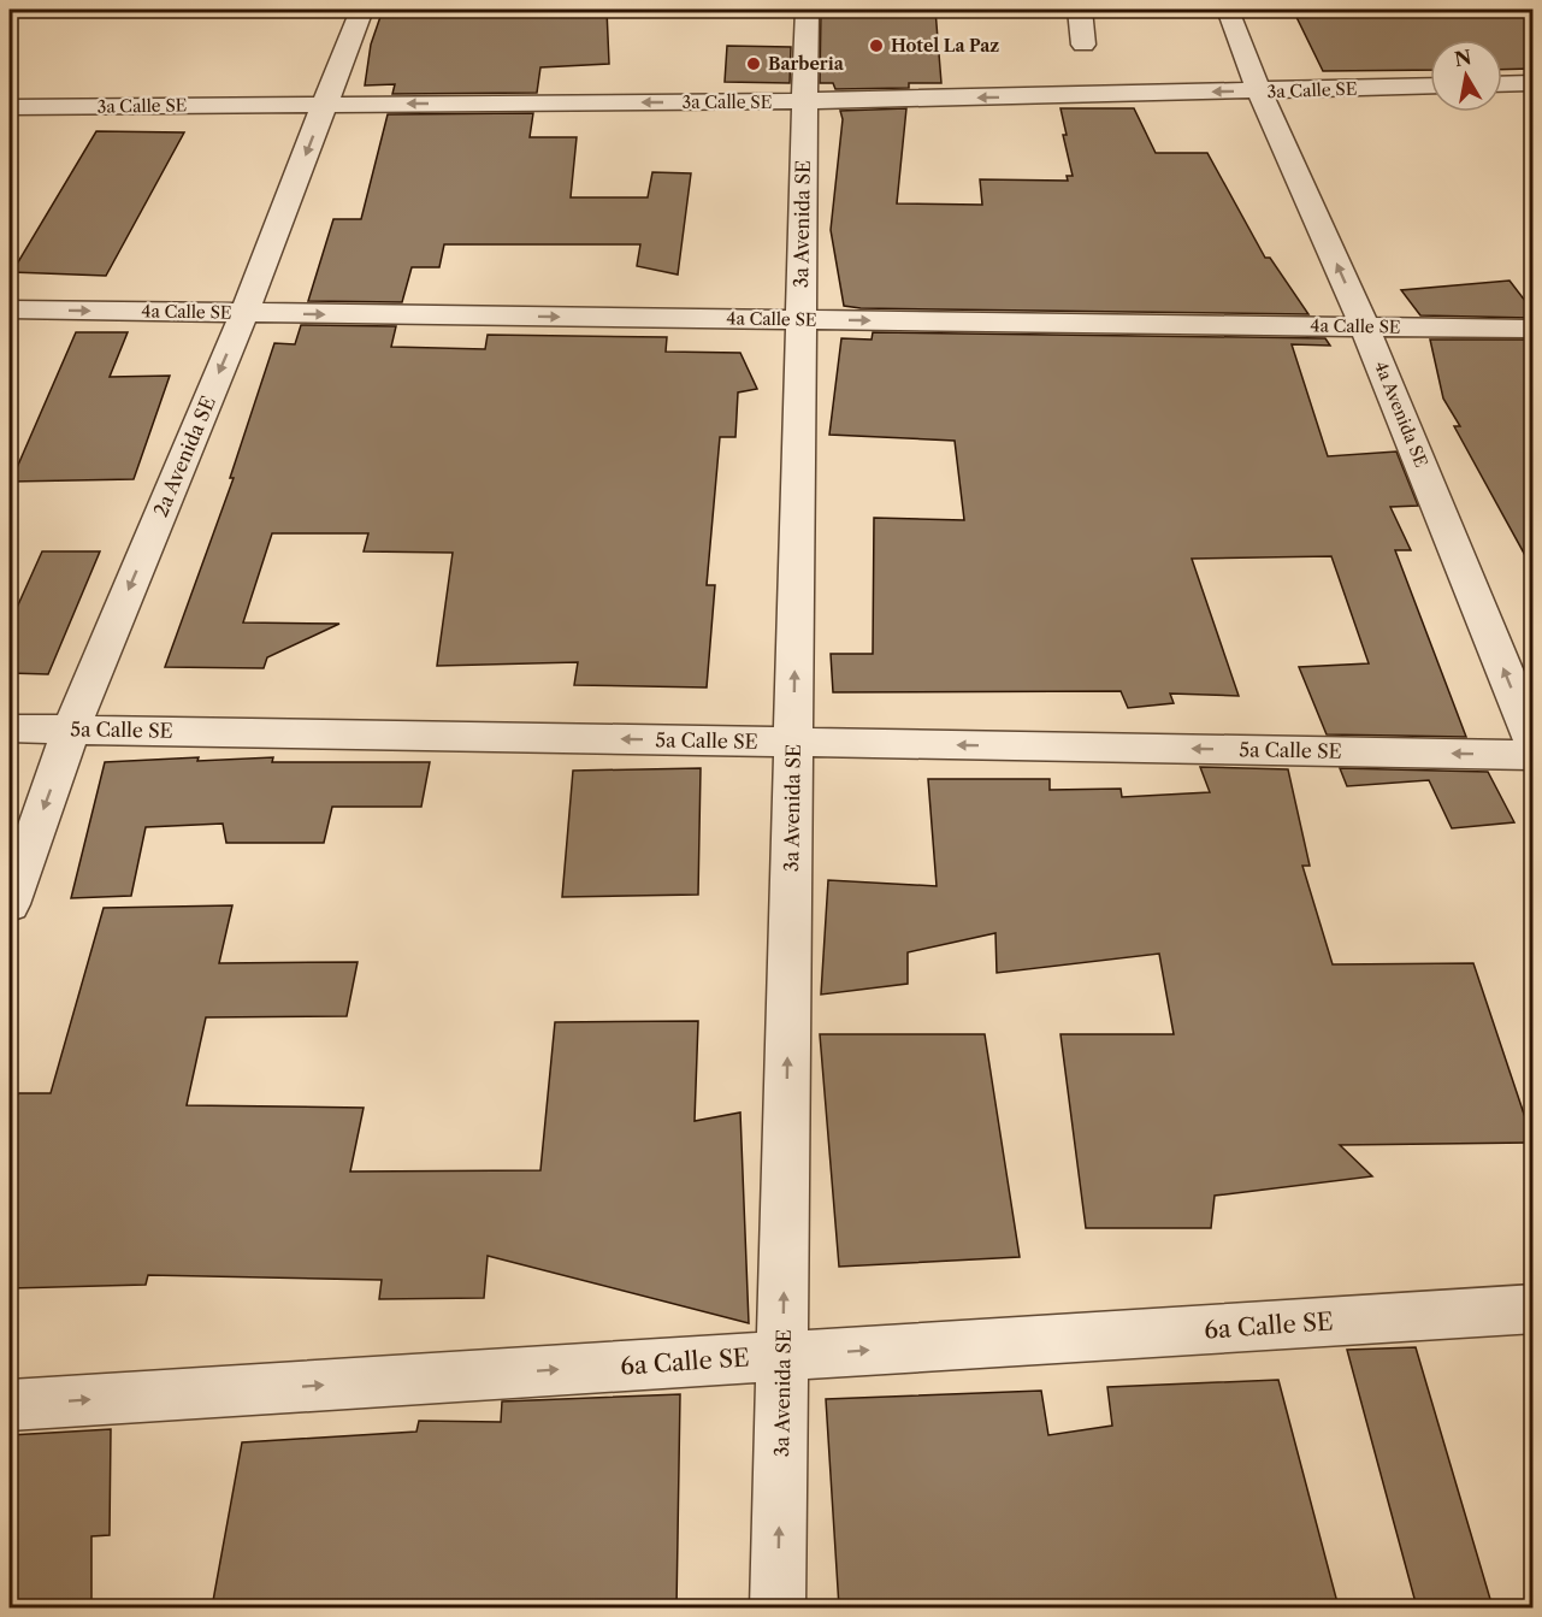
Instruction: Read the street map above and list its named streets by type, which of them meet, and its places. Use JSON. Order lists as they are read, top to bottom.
{
  "streets": {
    "street": [
      "3a Calle SE",
      "3a Avenida SE",
      "4a Calle SE",
      "4a Avenida SE",
      "2a Avenida SE",
      "5a Calle SE",
      "6a Calle SE"
    ]
  },
  "crossings": [
    ["3a Calle SE", "3a Avenida SE"],
    ["3a Calle SE", "4a Avenida SE"],
    ["3a Calle SE", "2a Avenida SE"],
    ["3a Avenida SE", "4a Calle SE"],
    ["3a Avenida SE", "5a Calle SE"],
    ["3a Avenida SE", "6a Calle SE"],
    ["4a Calle SE", "4a Avenida SE"],
    ["4a Calle SE", "2a Avenida SE"],
    ["2a Avenida SE", "5a Calle SE"]
  ],
  "one_way": [
    "3a Calle SE",
    "3a Avenida SE",
    "4a Calle SE",
    "4a Avenida SE",
    "2a Avenida SE",
    "5a Calle SE",
    "6a Calle SE"
  ],
  "places": ["Hotel La Paz", "Barberia"],
  "north": "top"
}
